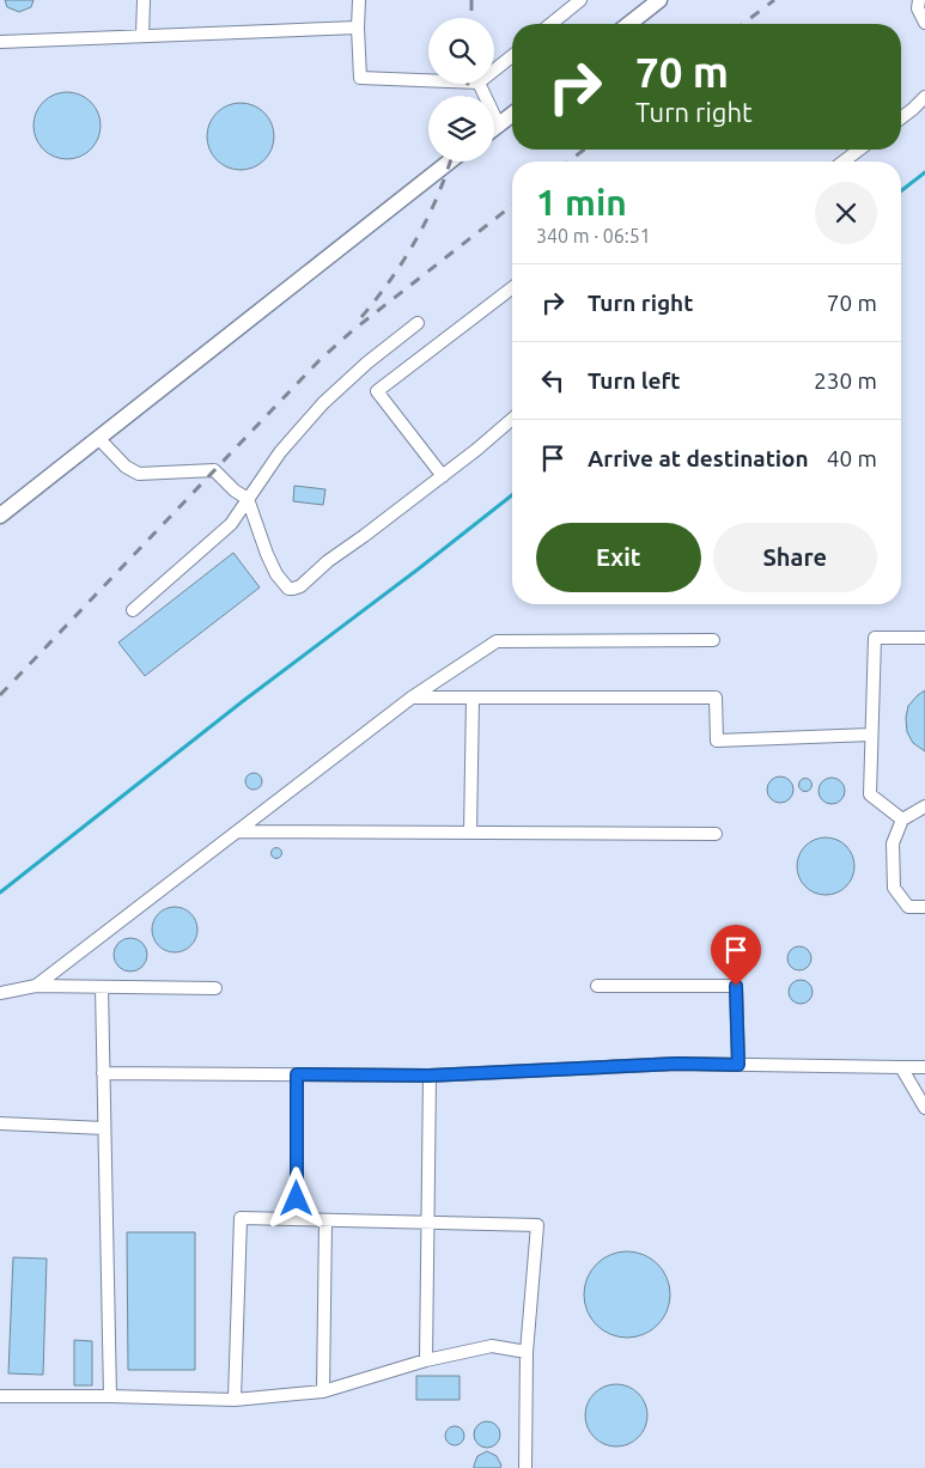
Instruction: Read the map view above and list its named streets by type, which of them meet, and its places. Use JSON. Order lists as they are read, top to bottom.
{
  "page": {
    "turn": ["70 m", "Turn right"],
    "heading": ["1 min", "340 m · 06:51"],
    "list": [
      {
        "name": "Turn right",
        "value": "70 m"
      },
      {
        "name": "Turn left",
        "value": "230 m"
      },
      {
        "name": "Arrive at destination",
        "value": "40 m"
      }
    ],
    "buttons": ["Exit", "Share"]
  }
}
